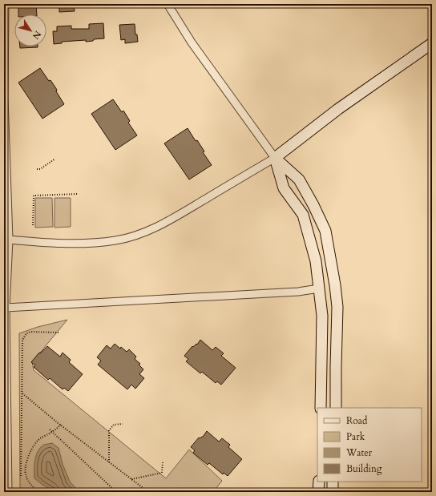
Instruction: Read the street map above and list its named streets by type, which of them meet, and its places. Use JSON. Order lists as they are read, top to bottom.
{
  "legend": [
    "Road",
    "Park",
    "Water",
    "Building"
  ],
  "north": "bottom right"
}
